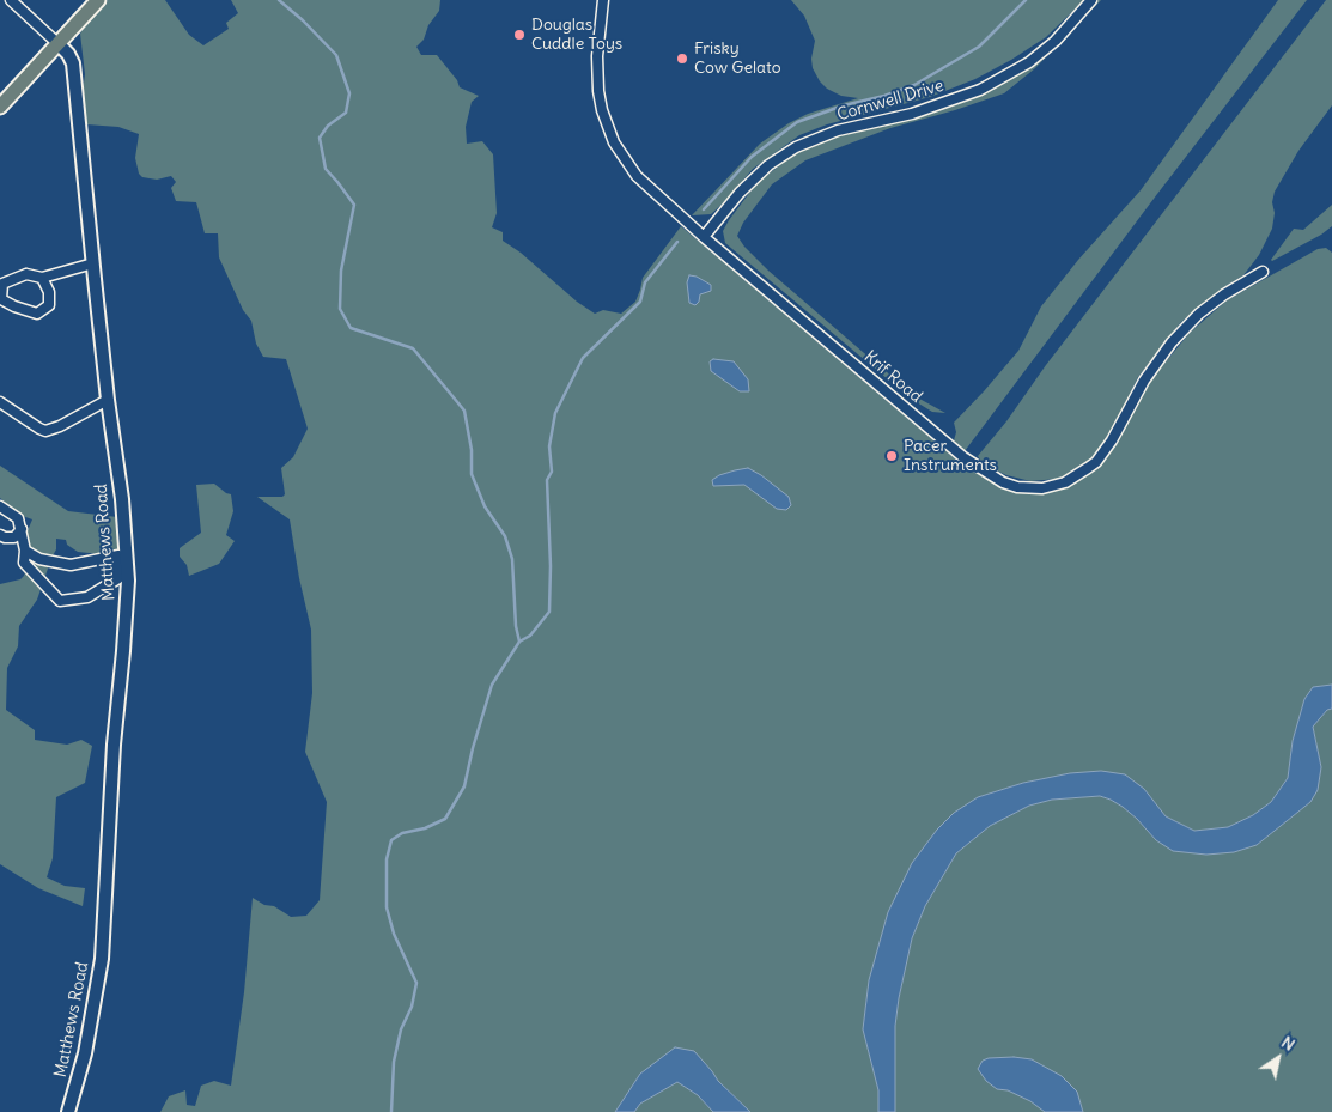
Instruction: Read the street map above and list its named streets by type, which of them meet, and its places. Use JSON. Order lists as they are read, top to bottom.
{
  "streets": {
    "street": ["Cornwell Drive", "Krif Road", "Matthews Road"]
  },
  "crossings": [
    ["Cornwell Drive", "Krif Road"]
  ],
  "places": ["Douglas Cuddle Toys", "Frisky Cow Gelato", "Pacer Instruments"],
  "north": "top right"
}
